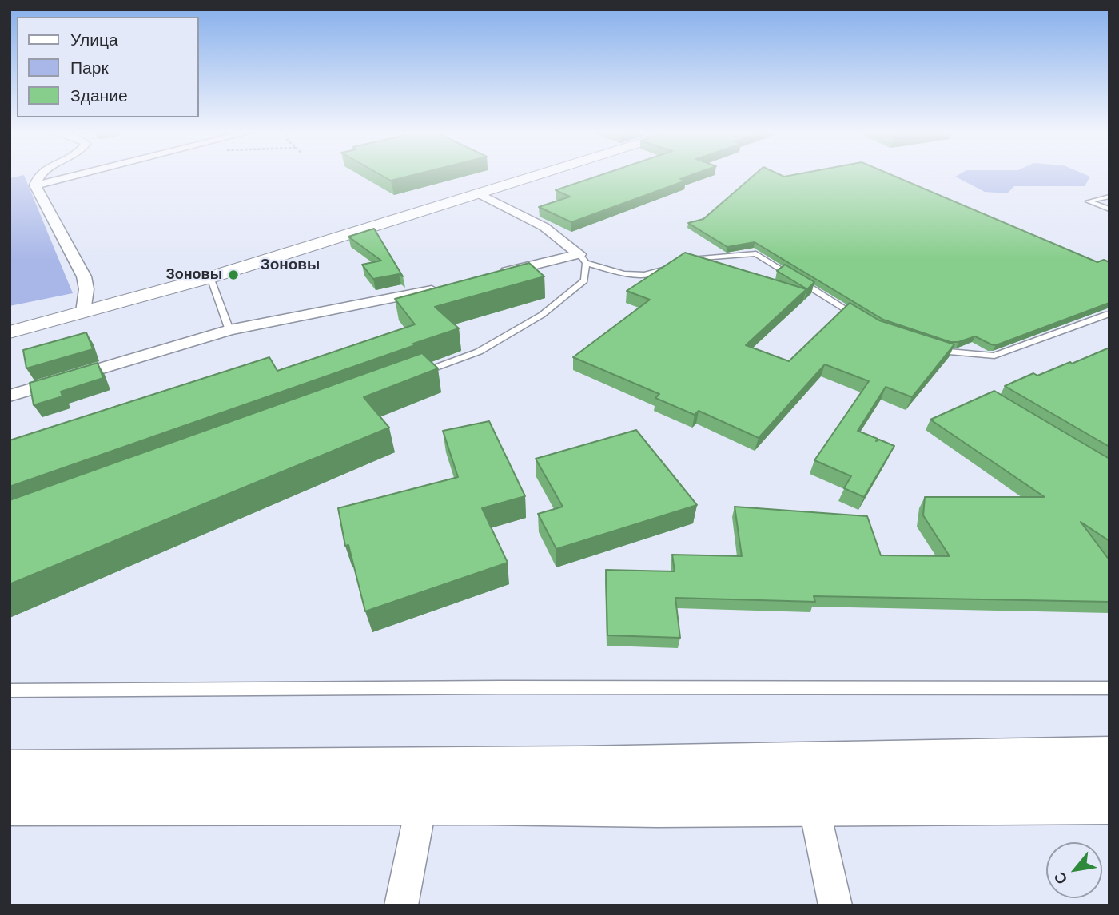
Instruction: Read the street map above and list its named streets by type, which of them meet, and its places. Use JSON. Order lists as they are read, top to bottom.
{
  "districts": ["Зоновы"],
  "places": ["Зоновы"],
  "legend": ["Улица", "Парк", "Здание"],
  "north": "bottom left"
}
